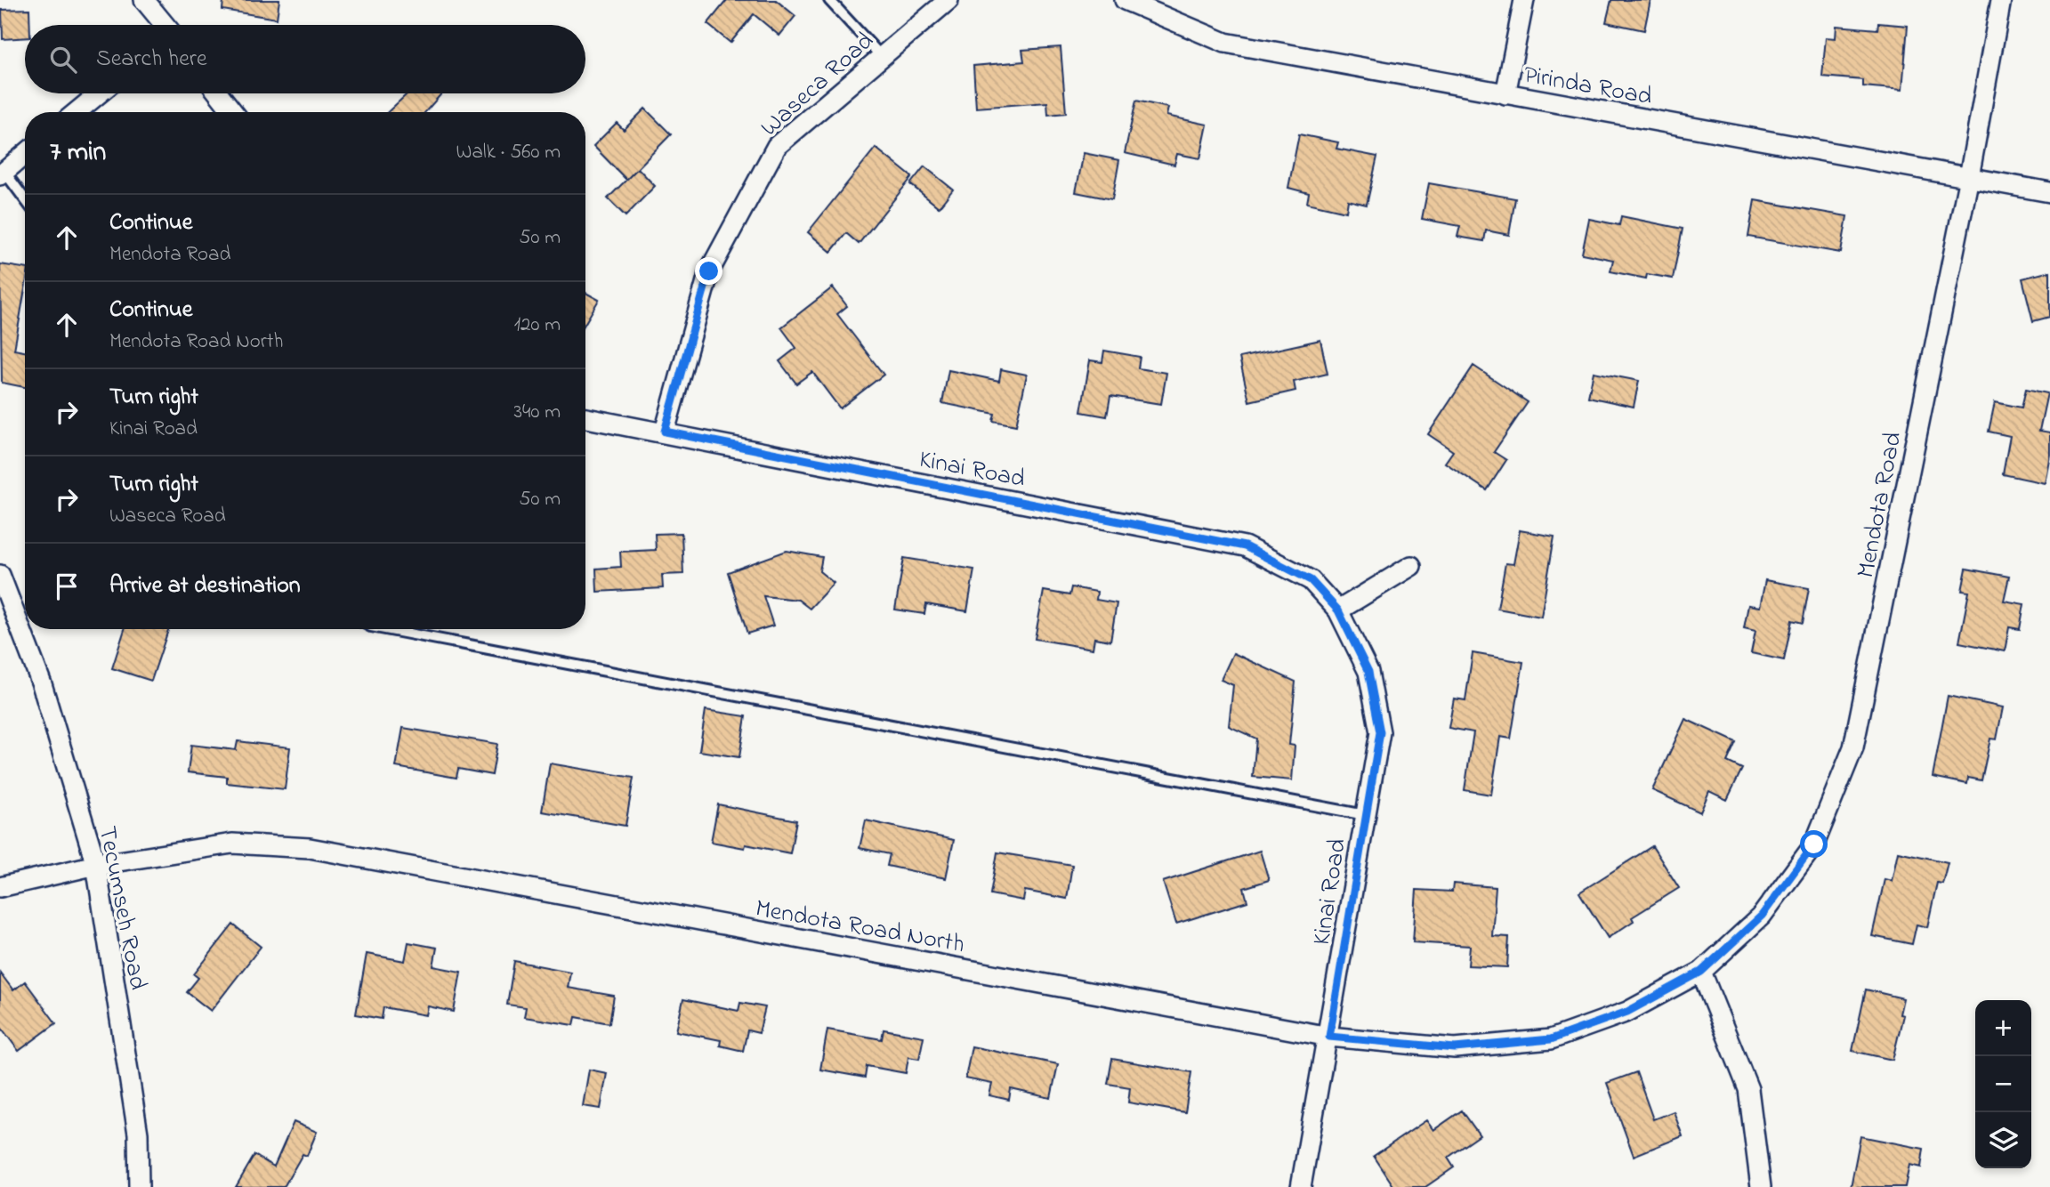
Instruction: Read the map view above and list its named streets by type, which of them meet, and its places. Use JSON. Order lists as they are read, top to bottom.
{
  "streets": {
    "street": [
      "Waseca Road",
      "Pirinda Road",
      "Kinai Road",
      "Mendota Road",
      "Tecumseh Road",
      "Mendota Road North"
    ]
  },
  "crossings": [
    ["Waseca Road", "Kinai Road"],
    ["Pirinda Road", "Mendota Road"],
    ["Kinai Road", "Mendota Road North"],
    ["Mendota Road", "Mendota Road North"],
    ["Tecumseh Road", "Mendota Road North"]
  ],
  "page": {
    "search": "Search here",
    "heading": ["7 min", "Walk · 560 m"],
    "list": [
      ["Continue", "Mendota Road", "50 m"],
      ["Continue", "Mendota Road North", "120 m"],
      ["Turn right", "Kinai Road", "340 m"],
      ["Turn right", "Waseca Road", "50 m"],
      "Arrive at destination"
    ],
    "map_buttons": ["+", "−"]
  }
}
